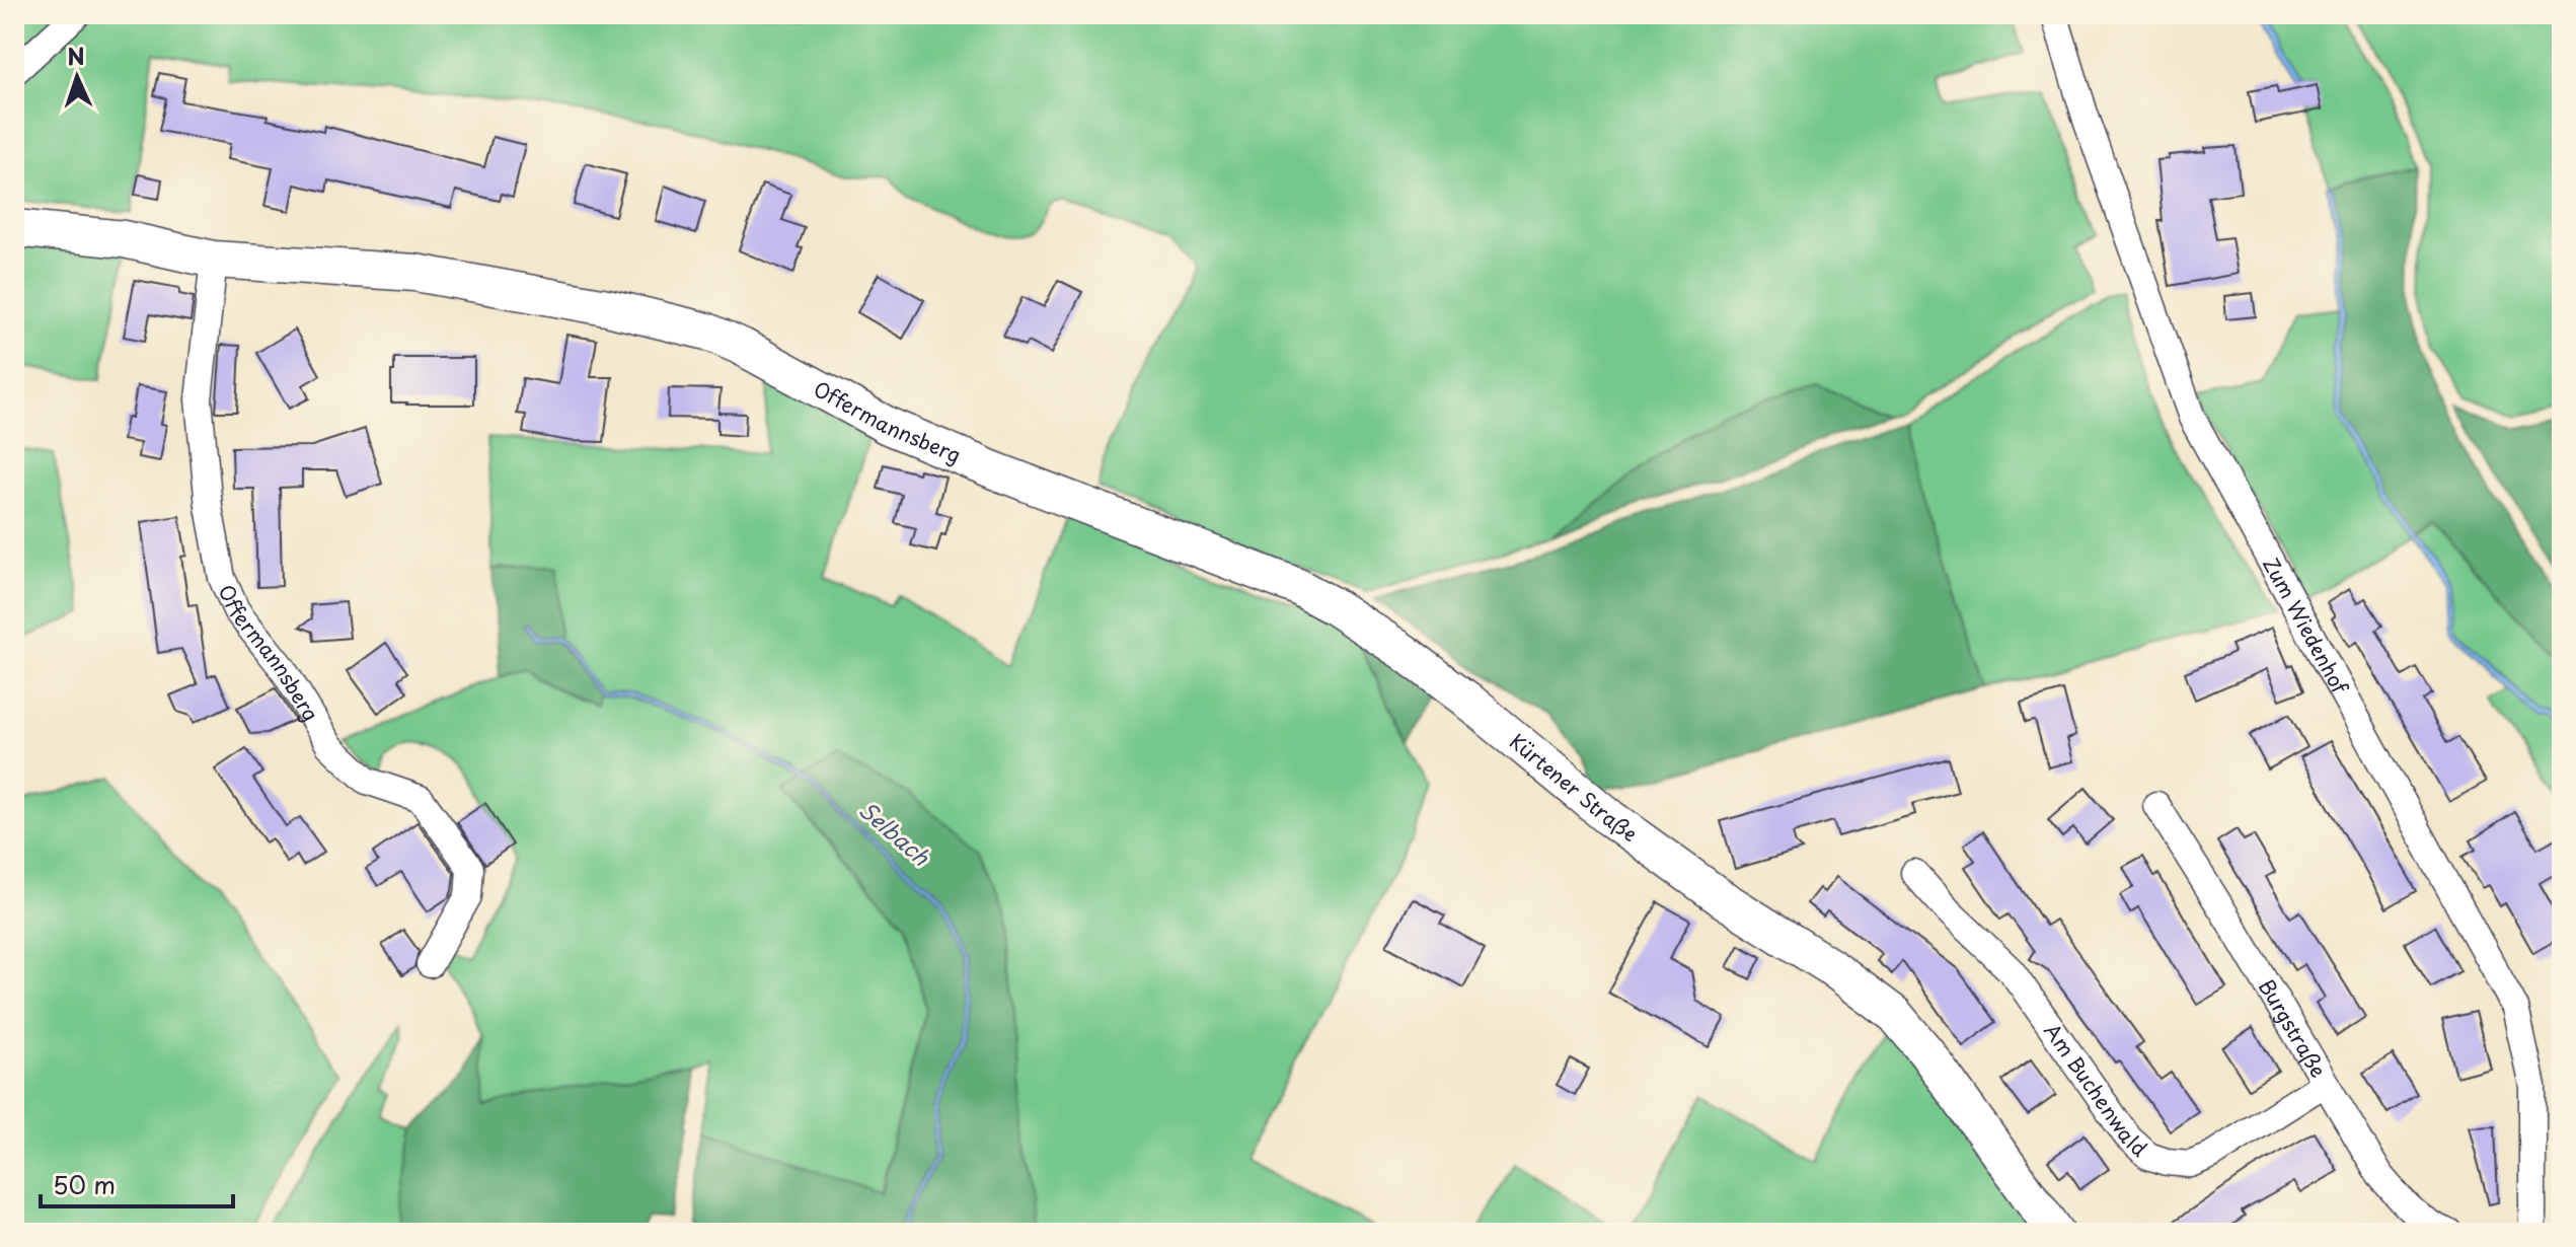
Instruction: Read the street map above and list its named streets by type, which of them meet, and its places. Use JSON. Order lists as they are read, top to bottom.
{
  "streets": {
    "street": [
      "Offermannsberg",
      "Zum Wiedenhof",
      "Kürtener Straße",
      "Burgstraße",
      "Am Buchenwald"
    ]
  },
  "crossings": [
    ["Offermannsberg", "Kürtener Straße"],
    ["Burgstraße", "Am Buchenwald"]
  ],
  "water": ["Selbach"],
  "scale_bar": "50 m",
  "north": "top"
}
